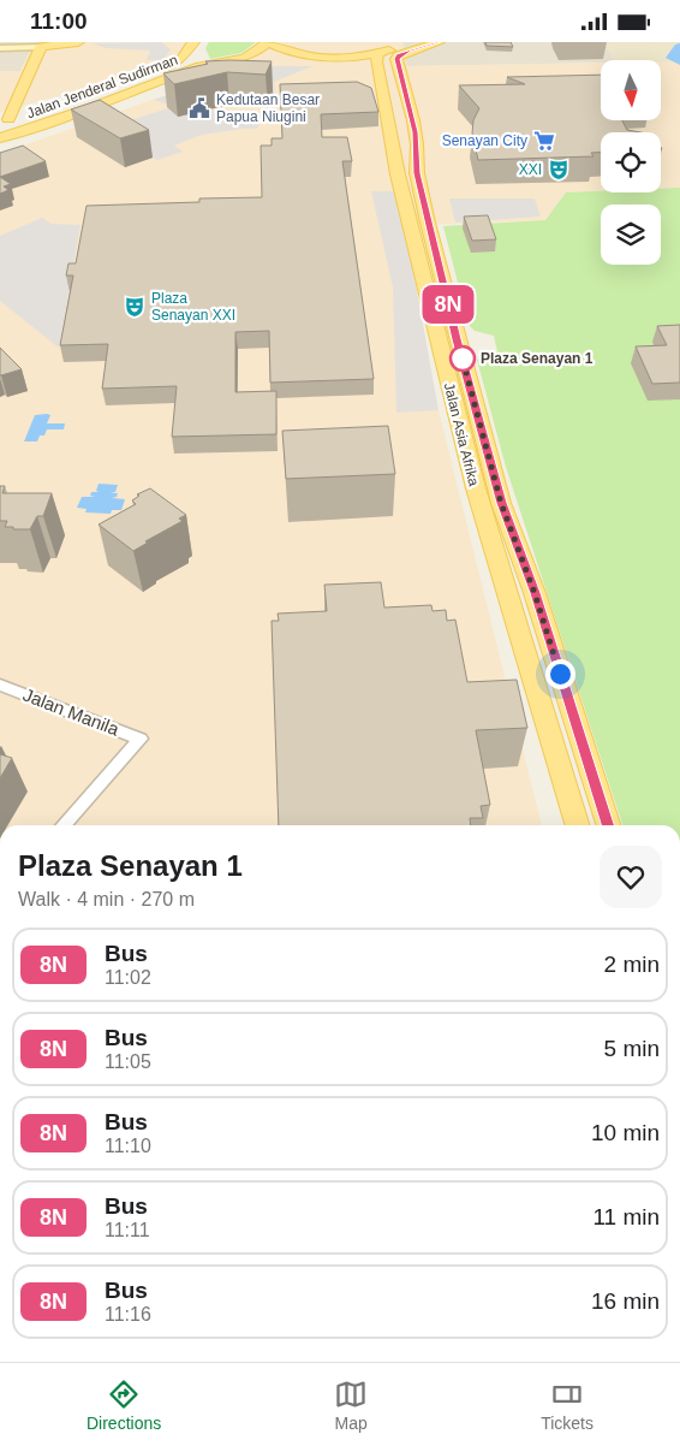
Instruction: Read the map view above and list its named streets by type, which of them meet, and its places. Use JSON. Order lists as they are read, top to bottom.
{
  "streets": {
    "main road": ["Jalan Jenderal Sudirman", "Jalan Asia Afrika"],
    "street": ["Jalan Manila"]
  },
  "places": {
    "public building": ["Kedutaan Besar Papua Niugini"],
    "supermarket": ["Senayan City"],
    "theatre": ["XXI", "Plaza Senayan XXI"],
    "other": ["Plaza Senayan 1"]
  },
  "lines": ["bus line 8N"],
  "north": "bottom",
  "page": {
    "status": "11:00",
    "on_map": "8N",
    "heading": ["Plaza Senayan 1", "Walk · 4 min · 270 m"],
    "list": [
      {
        "mark": "8N",
        "name": "Bus",
        "note": "11:02",
        "value": "2 min"
      },
      {
        "mark": "8N",
        "name": "Bus",
        "note": "11:05",
        "value": "5 min"
      },
      {
        "mark": "8N",
        "name": "Bus",
        "note": "11:10",
        "value": "10 min"
      },
      {
        "mark": "8N",
        "name": "Bus",
        "note": "11:11",
        "value": "11 min"
      },
      {
        "mark": "8N",
        "name": "Bus",
        "note": "11:16",
        "value": "16 min"
      }
    ],
    "tabs": ["Directions", "Map", "Tickets"]
  }
}
